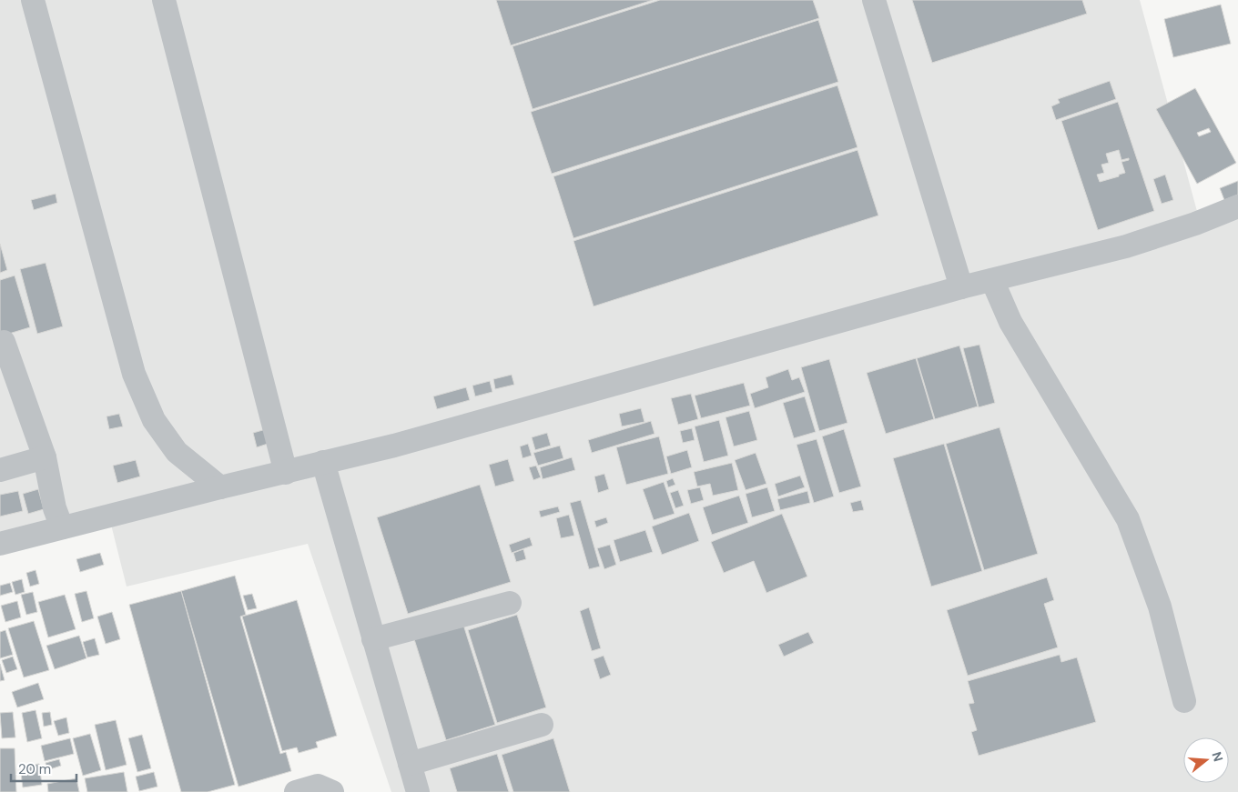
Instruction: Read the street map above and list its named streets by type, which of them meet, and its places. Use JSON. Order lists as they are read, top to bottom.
{
  "scale_bar": "20 m",
  "north": "right"
}
